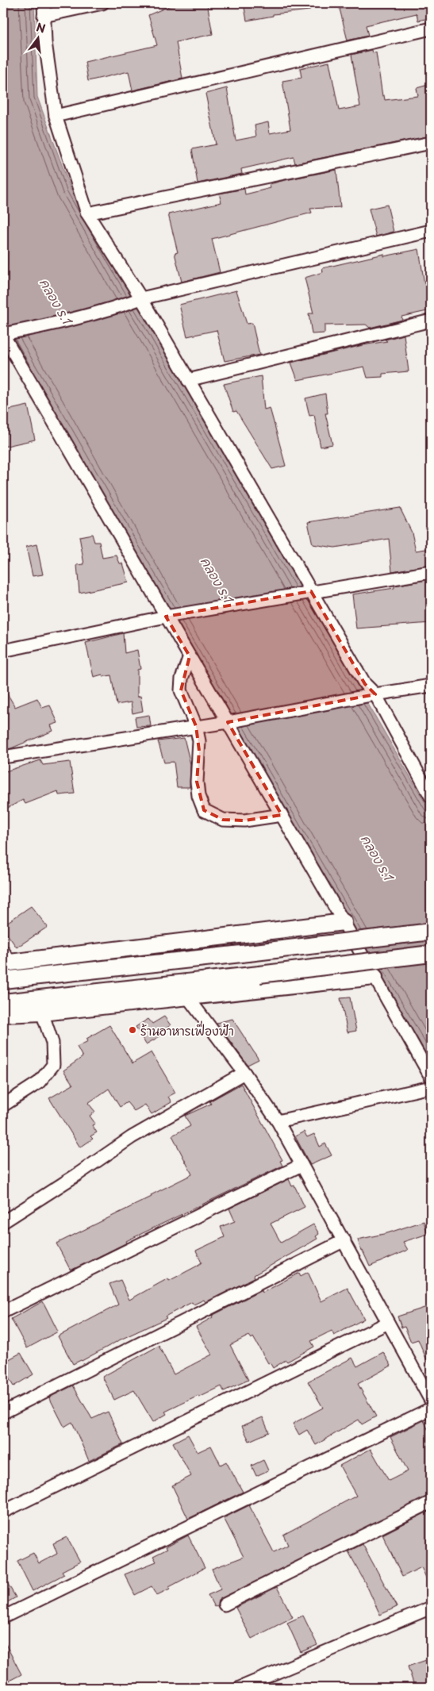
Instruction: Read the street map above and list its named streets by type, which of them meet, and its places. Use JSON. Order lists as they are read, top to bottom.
{
  "water": ["คลอง ร.1"],
  "places": ["ร้านอาหารเฟื่องฟ้า"],
  "north": "top"
}
